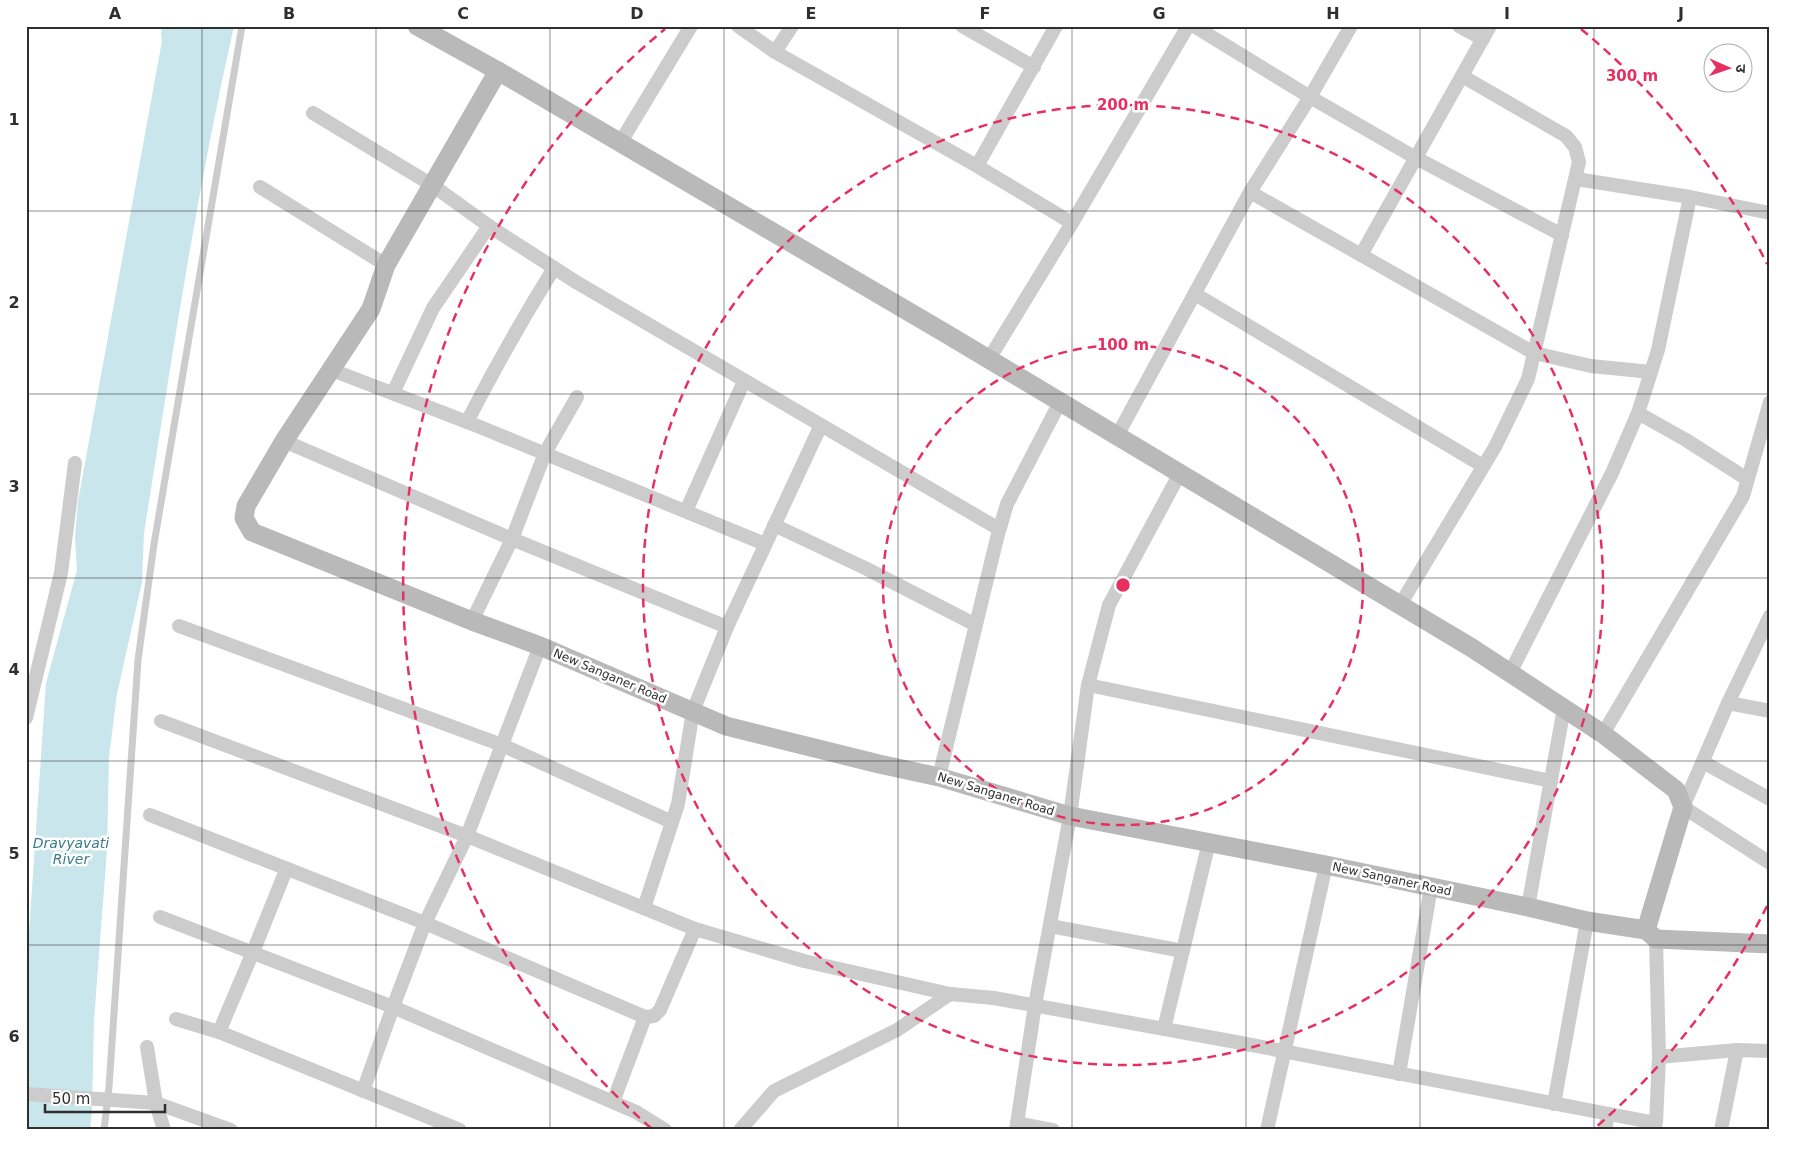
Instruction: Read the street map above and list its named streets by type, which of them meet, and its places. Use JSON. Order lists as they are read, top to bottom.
{
  "streets": {
    "street": ["New Sanganer Road"]
  },
  "water": ["Dravyavati River"],
  "scale_bar": "50 m",
  "north": "right",
  "grid": {
    "columns": [
      "A",
      "B",
      "C",
      "D",
      "E",
      "F",
      "G",
      "H",
      "I",
      "J"
    ],
    "rows": [
      "1",
      "2",
      "3",
      "4",
      "5",
      "6"
    ]
  },
  "rings": ["300 m", "200 m", "100 m"]
}
